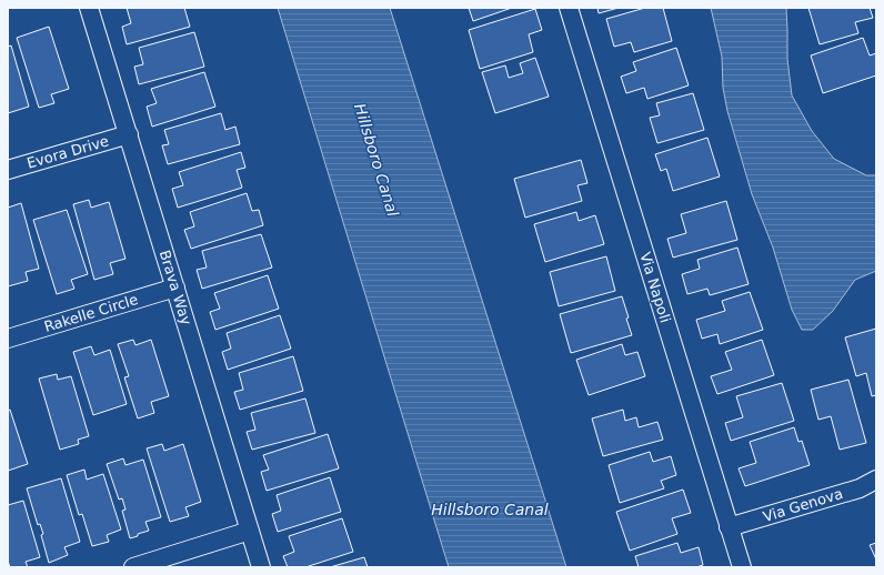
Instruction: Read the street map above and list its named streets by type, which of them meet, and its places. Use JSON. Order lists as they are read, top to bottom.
{
  "streets": {
    "street": [
      "Evora Drive",
      "Brava Way",
      "Via Napoli",
      "Rakelle Circle",
      "Via Genova"
    ]
  },
  "crossings": [
    ["Evora Drive", "Brava Way"],
    ["Brava Way", "Rakelle Circle"],
    ["Via Napoli", "Via Genova"]
  ],
  "water": ["Hillsboro Canal"]
}
